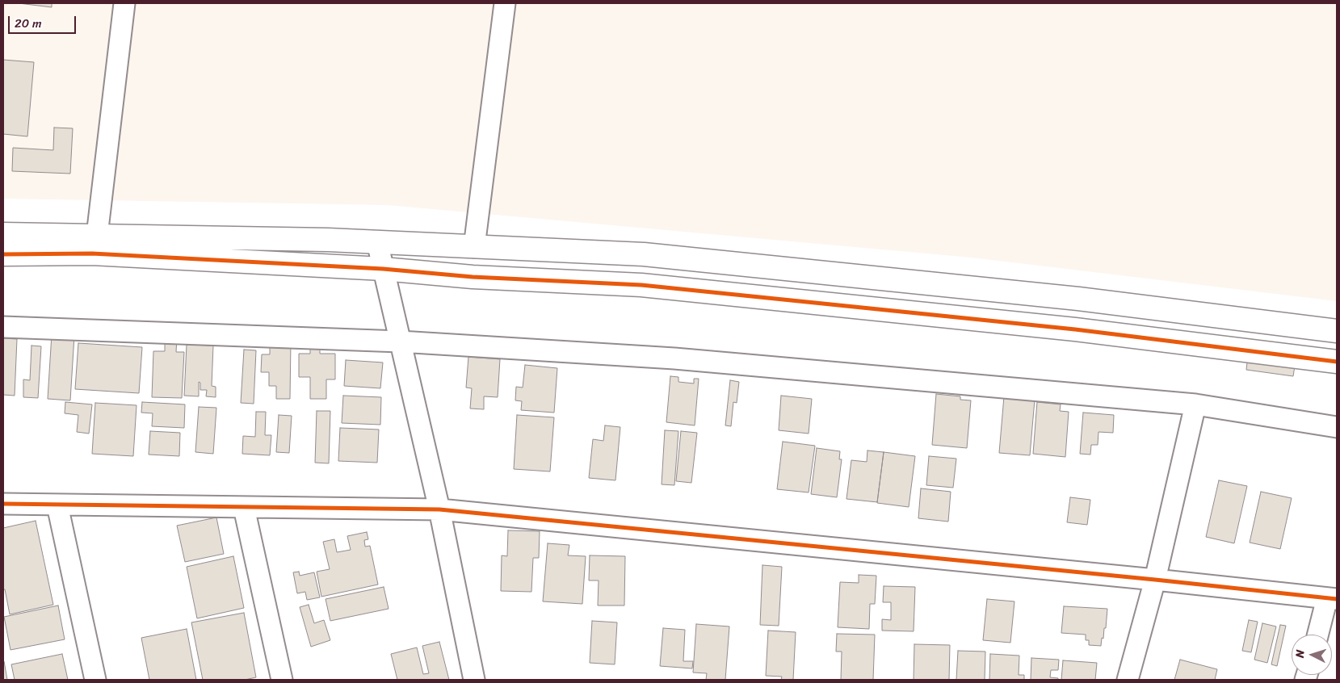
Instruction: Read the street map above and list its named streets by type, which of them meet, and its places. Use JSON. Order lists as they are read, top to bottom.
{
  "scale_bar": "20 m",
  "north": "left"
}
